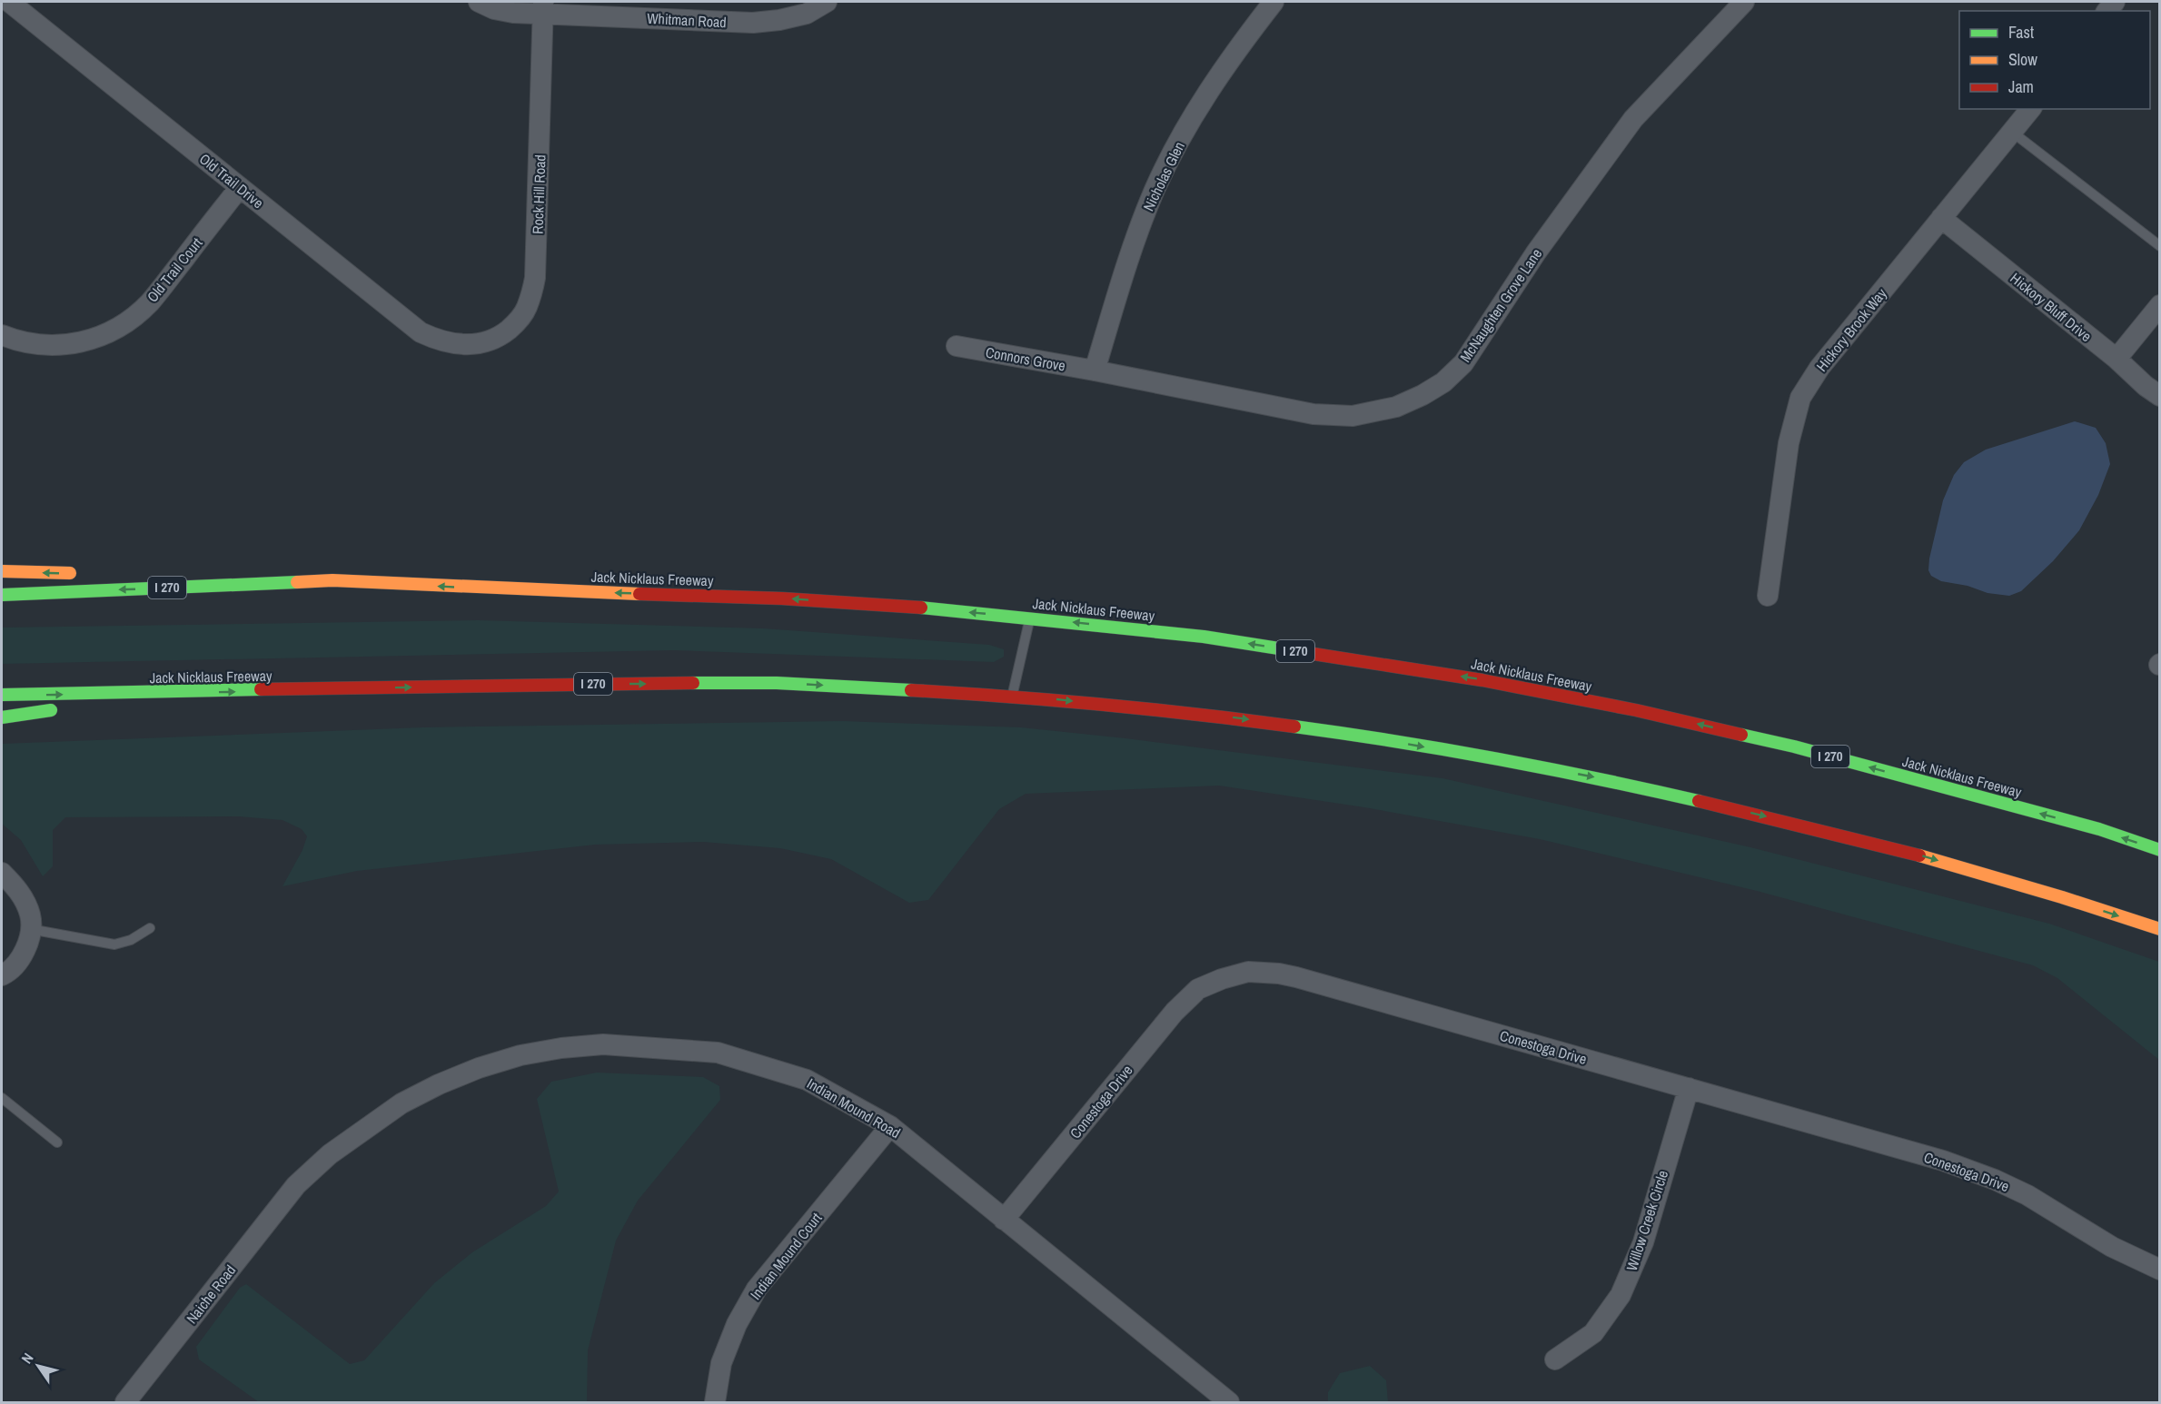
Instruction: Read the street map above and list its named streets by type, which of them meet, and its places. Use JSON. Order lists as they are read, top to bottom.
{
  "streets": {
    "highway": ["Jack Nicklaus Freeway", "I 270"],
    "street": [
      "Whitman Road",
      "Nicholas Glen",
      "Old Trail Drive",
      "Rock Hill Road",
      "Old Trail Court",
      "McNaughten Grove Lane",
      "Hickory Bluff Drive",
      "Hickory Brook Way",
      "Connors Grove",
      "Conestoga Drive",
      "Indian Mound Road",
      "Willow Creek Circle",
      "Indian Mound Court",
      "Naiche Road"
    ]
  },
  "crossings": [
    ["Whitman Road", "Rock Hill Road"],
    ["Nicholas Glen", "McNaughten Grove Lane"],
    ["Nicholas Glen", "Connors Grove"],
    ["Old Trail Drive", "Rock Hill Road"],
    ["Old Trail Drive", "Old Trail Court"],
    ["McNaughten Grove Lane", "Connors Grove"],
    ["Hickory Bluff Drive", "Hickory Brook Way"],
    ["Conestoga Drive", "Indian Mound Road"],
    ["Conestoga Drive", "Willow Creek Circle"],
    ["Indian Mound Road", "Indian Mound Court"],
    ["Indian Mound Road", "Naiche Road"]
  ],
  "legend": ["Fast", "Slow", "Jam"],
  "north": "top left"
}
